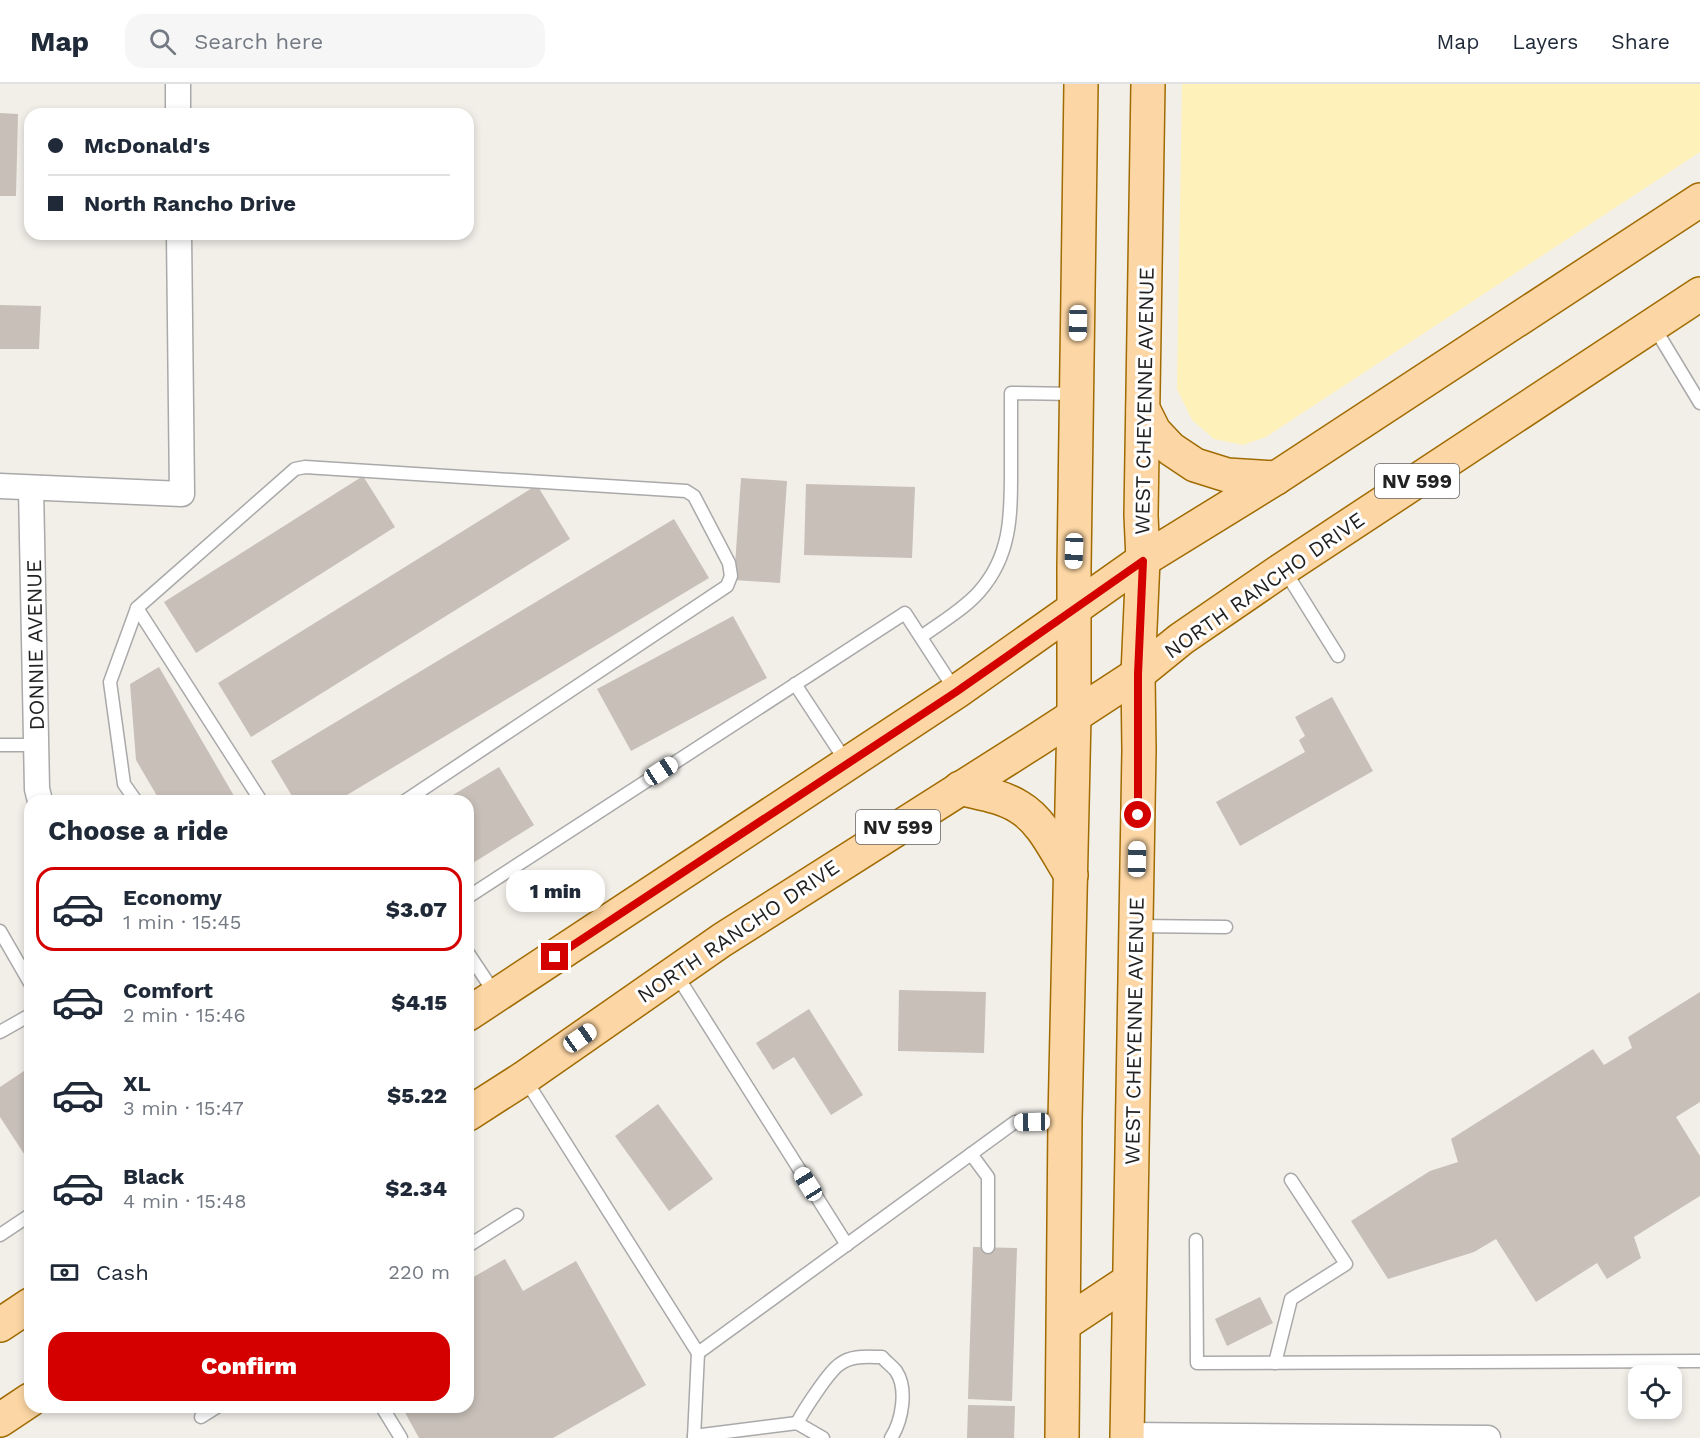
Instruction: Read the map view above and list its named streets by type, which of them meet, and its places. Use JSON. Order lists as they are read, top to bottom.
{
  "streets": {
    "main road": ["WEST CHEYENNE AVENUE", "NV 599", "NORTH RANCHO DRIVE"],
    "street": ["DONNIE AVENUE"]
  },
  "crossings": [
    ["WEST CHEYENNE AVENUE", "NORTH RANCHO DRIVE"]
  ],
  "page": {
    "header": "Map",
    "search": "Search here",
    "nav": ["Map", "Layers", "Share"],
    "banner": ["McDonald's", "North Rancho Drive"],
    "heading": "Choose a ride",
    "list": [
      {
        "name": "Economy",
        "note": "1 min · 15:45",
        "value": "$3.07"
      },
      {
        "name": "Comfort",
        "note": "2 min · 15:46",
        "value": "$4.15"
      },
      {
        "name": "XL",
        "note": "3 min · 15:47",
        "value": "$5.22"
      },
      {
        "name": "Black",
        "note": "4 min · 15:48",
        "value": "$2.34"
      }
    ],
    "bubble": "1 min",
    "pay": ["Cash", "220 m"],
    "buttons": "Confirm"
  }
}
